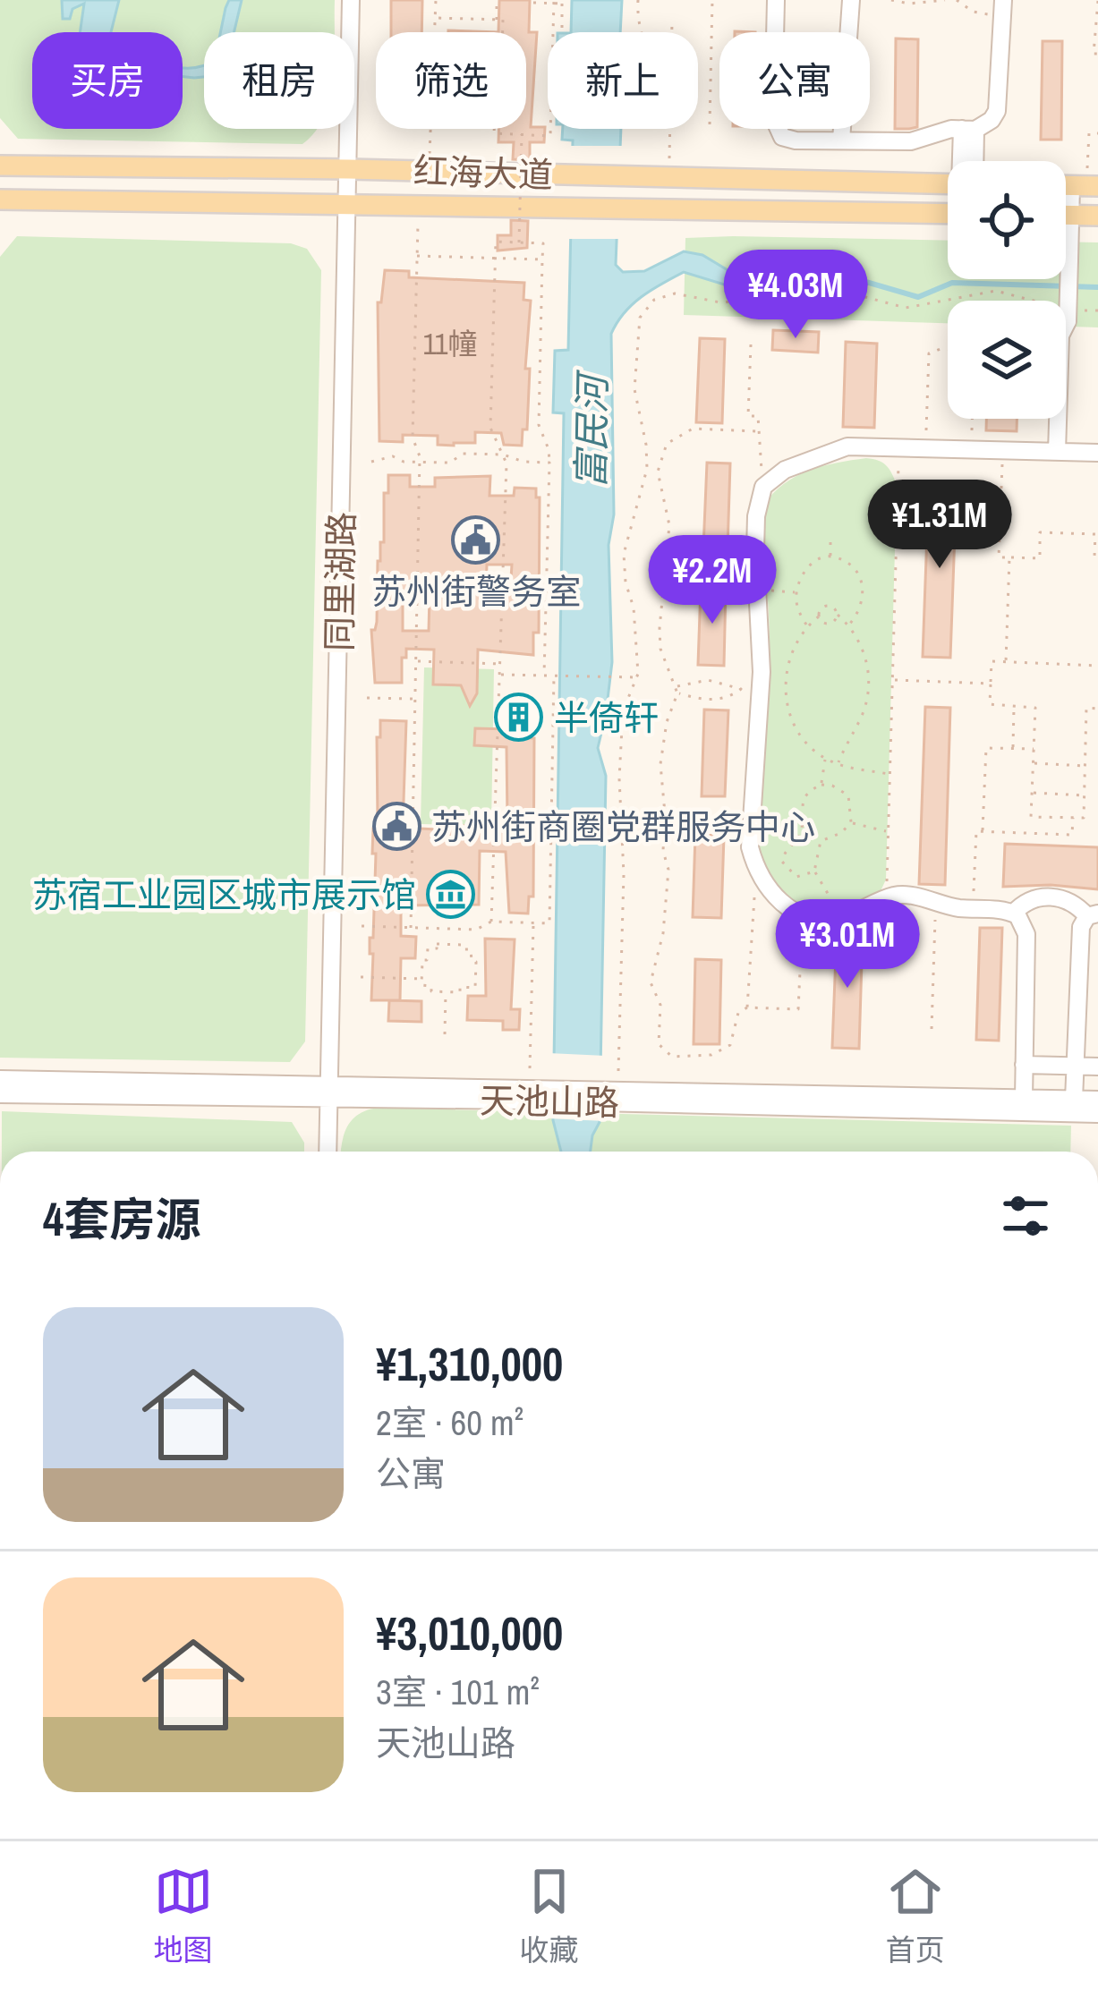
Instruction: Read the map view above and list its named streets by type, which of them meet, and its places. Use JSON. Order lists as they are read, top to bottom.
{
  "streets": {
    "main road": ["红海大道"],
    "street": ["同里湖路", "天池山路"]
  },
  "crossings": [
    ["红海大道", "同里湖路"],
    ["同里湖路", "天池山路"]
  ],
  "water": ["富民河"],
  "places": {
    "public building": ["苏州街警务室", "苏州街商圈党群服务中心"],
    "building": ["半倚轩"],
    "museum": ["苏宿工业园区城市展示馆"]
  },
  "house_numbers": ["11幢"],
  "page": {
    "chip": [
      "买房",
      "租房",
      "筛选",
      "新上",
      "公寓"
    ],
    "price": [
      "¥4.03M",
      "¥1.31M",
      "¥2.2M",
      "¥3.01M"
    ],
    "heading": "4套房源",
    "list": [
      {
        "name": "¥1,310,000",
        "note": "2室 · 60 m² · 公寓"
      },
      {
        "name": "¥3,010,000",
        "note": "3室 · 101 m² · 天池山路"
      }
    ],
    "tabs": ["地图", "收藏", "首页"]
  }
}
